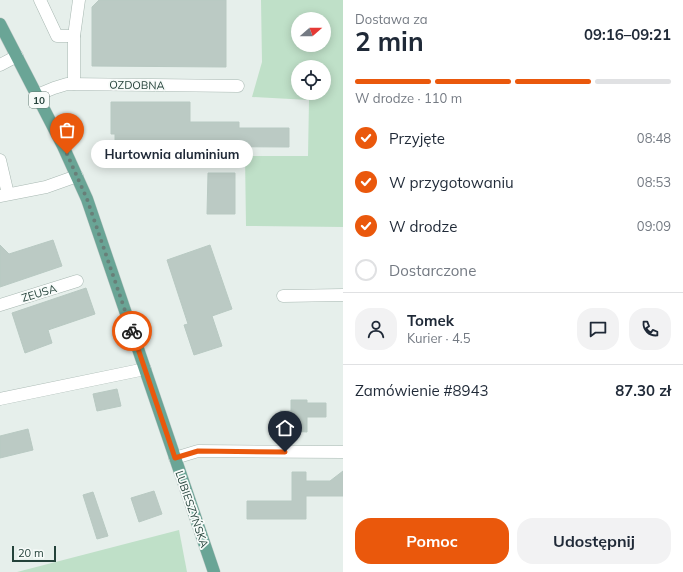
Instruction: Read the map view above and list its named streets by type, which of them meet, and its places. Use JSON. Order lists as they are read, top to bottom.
{
  "streets": {
    "main road": ["10", "LUBIESZYŃSKA"],
    "street": ["OZDOBNA", "ZEUSA"]
  },
  "crossings": [
    ["OZDOBNA", "LUBIESZYŃSKA"]
  ],
  "places": ["Hurtownia aluminium"],
  "scale_bar": "20 m",
  "north": "right",
  "page": {
    "heading": ["2 min", "Dostawa za", "09:16–09:21"],
    "panel": [
      "Tomek",
      "Kurier · 4.5",
      "Zamówienie #8943",
      "87.30 zł"
    ],
    "bar": "W drodze · 110 m",
    "list": [
      ["Przyjęte", "08:48"],
      ["W przygotowaniu", "08:53"],
      ["W drodze", "09:09"],
      "Dostarczone"
    ],
    "bubble": "Hurtownia aluminium",
    "buttons": ["Pomoc", "Udostępnij"],
    "scale": "20 m"
  }
}
